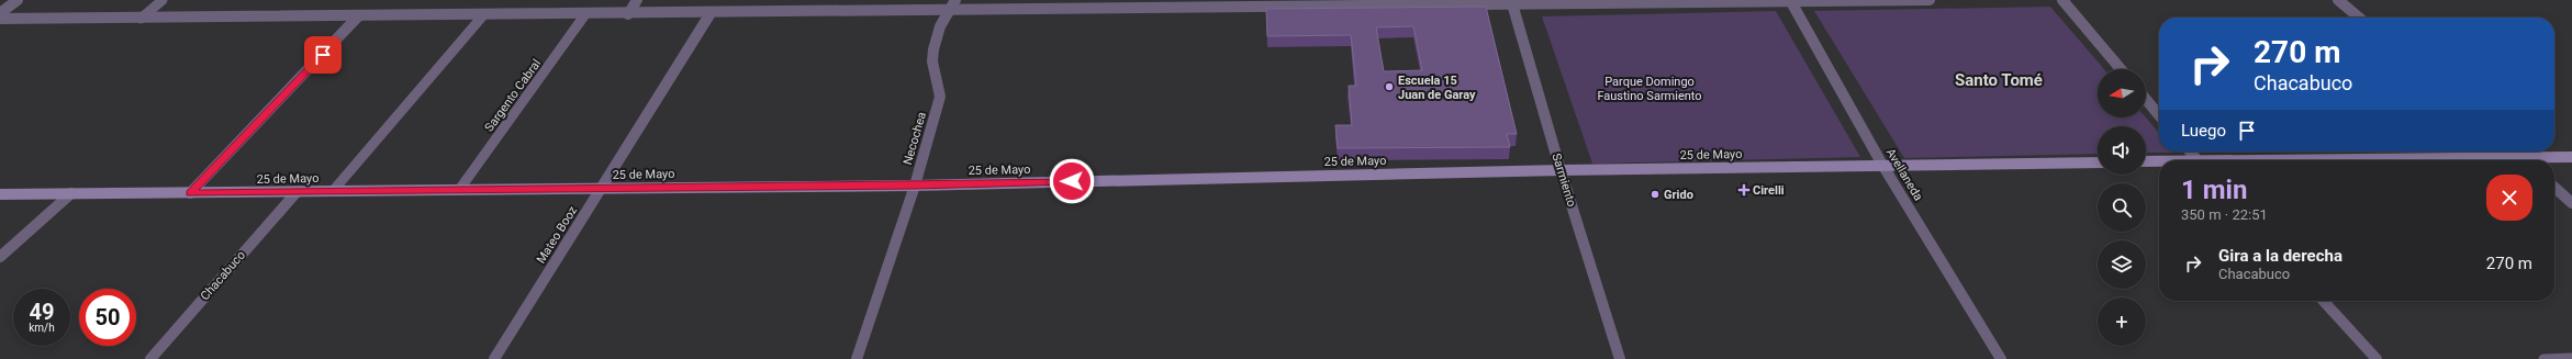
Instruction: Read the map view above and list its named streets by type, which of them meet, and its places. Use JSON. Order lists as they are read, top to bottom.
{
  "streets": {
    "main road": ["25 de Mayo"],
    "street": [
      "Necochea",
      "Avellaneda",
      "Sarmiento",
      "Mateo Booz",
      "Chacabuco"
    ],
    "lane": ["Sargento Cabral"]
  },
  "crossings": [
    ["Sargento Cabral", "25 de Mayo"],
    ["Necochea", "25 de Mayo"],
    ["25 de Mayo", "Avellaneda"],
    ["25 de Mayo", "Sarmiento"],
    ["25 de Mayo", "Mateo Booz"],
    ["25 de Mayo", "Chacabuco"]
  ],
  "districts": ["Santo Tomé"],
  "parks": ["Parque Domingo Faustino Sarmiento"],
  "places": {
    "other": ["Escuela 15 Juan de Garay", "Grido"],
    "health": ["Cirelli"]
  },
  "north": "left",
  "page": {
    "turn": ["270 m", "Chacabuco"],
    "map_buttons": "+",
    "then": "Luego",
    "heading": ["1 min", "350 m · 22:51"],
    "list": [
      {
        "name": "Gira a la derecha",
        "note": "Chacabuco",
        "value": "270 m"
      }
    ],
    "speed": "49 km/h",
    "limit": "50"
  }
}
